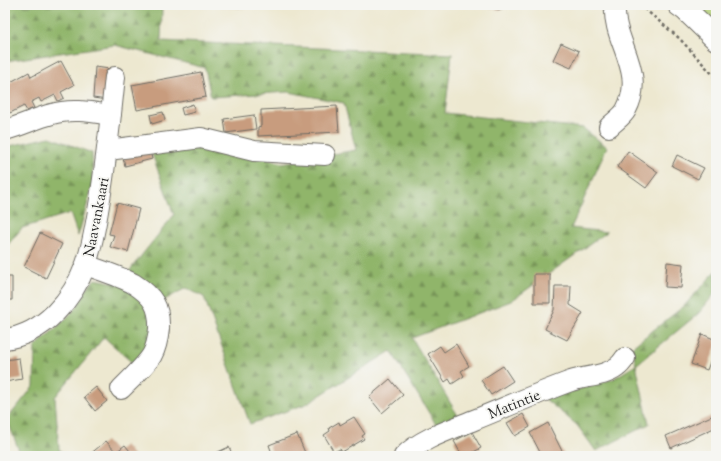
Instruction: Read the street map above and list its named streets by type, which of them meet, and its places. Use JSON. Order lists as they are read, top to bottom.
{
  "streets": {
    "street": ["Naavankaari", "Matintie"]
  }
}
